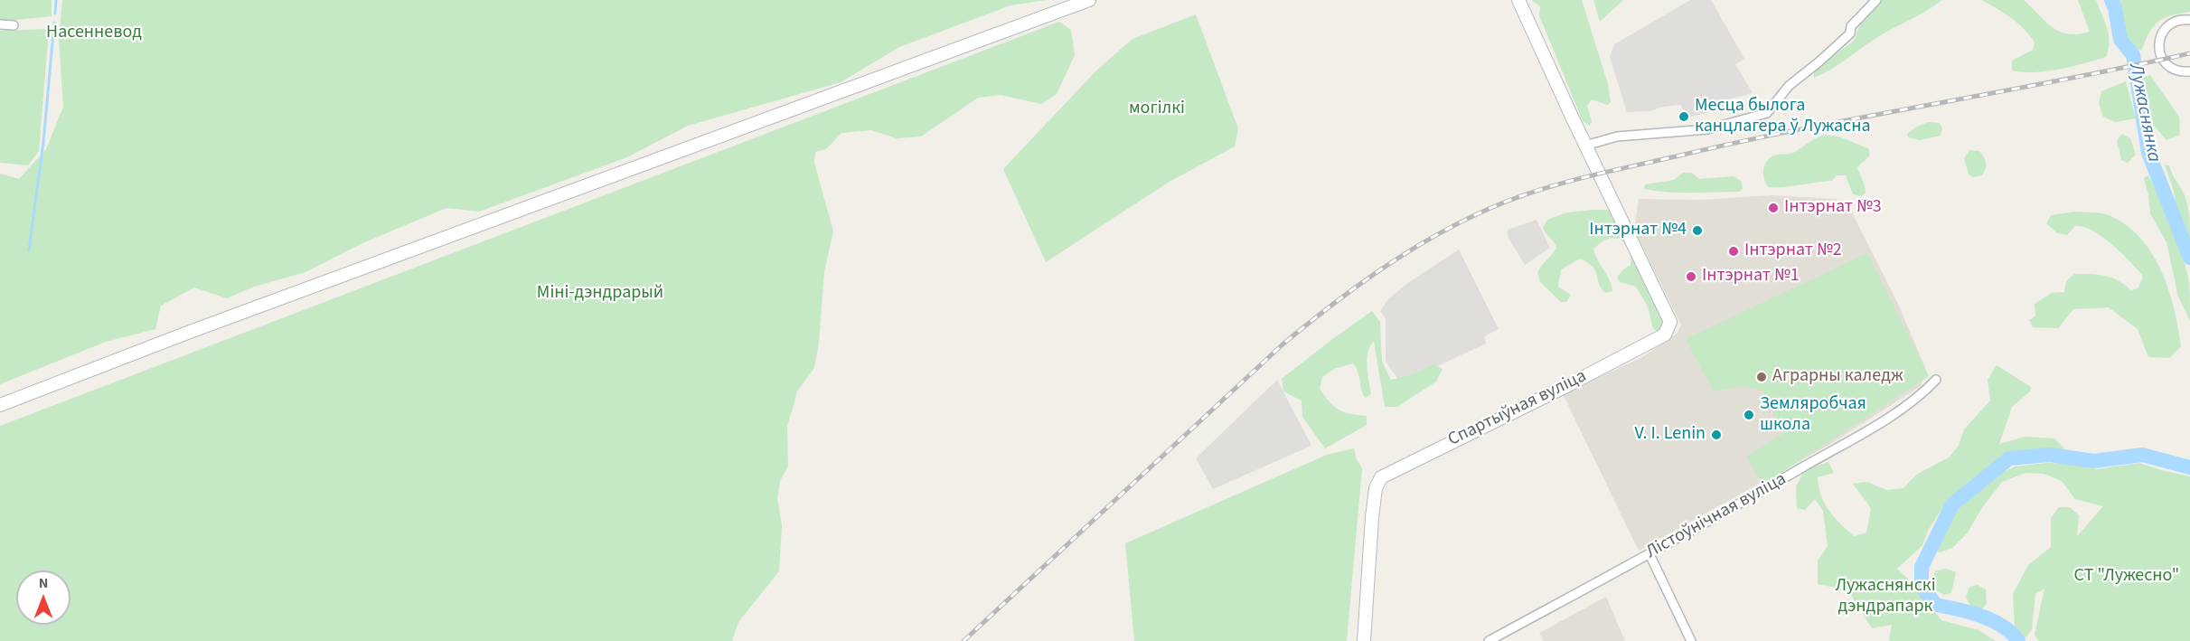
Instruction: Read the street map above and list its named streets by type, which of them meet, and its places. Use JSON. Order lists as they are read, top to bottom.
{
  "streets": {
    "main road": ["Спартыўная вуліца"],
    "street": ["Лістоўнічная вуліца"]
  },
  "water": ["Лужаснянка"],
  "parks": [
    "Насенневод",
    "могілкі",
    "Міні-дэндрарый",
    "СТ \"Лужесно\"",
    "Лужаснянскі дэндрапарк"
  ],
  "places": [
    "Месца былога канцлагера ў Лужасна",
    "Інтэрнат №3",
    "Інтэрнат №4",
    "Інтэрнат №2",
    "Інтэрнат №1",
    "Аграрны каледж",
    "Земляробчая школа",
    "V. I. Lenin"
  ],
  "north": "top"
}
